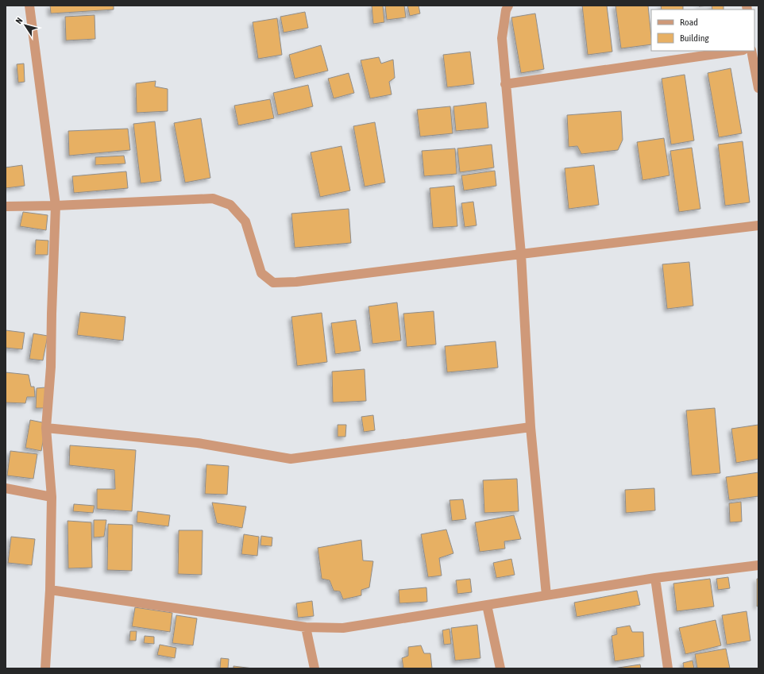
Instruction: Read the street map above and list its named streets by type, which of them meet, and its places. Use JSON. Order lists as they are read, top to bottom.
{
  "legend": ["Road", "Building"],
  "north": "top left"
}
